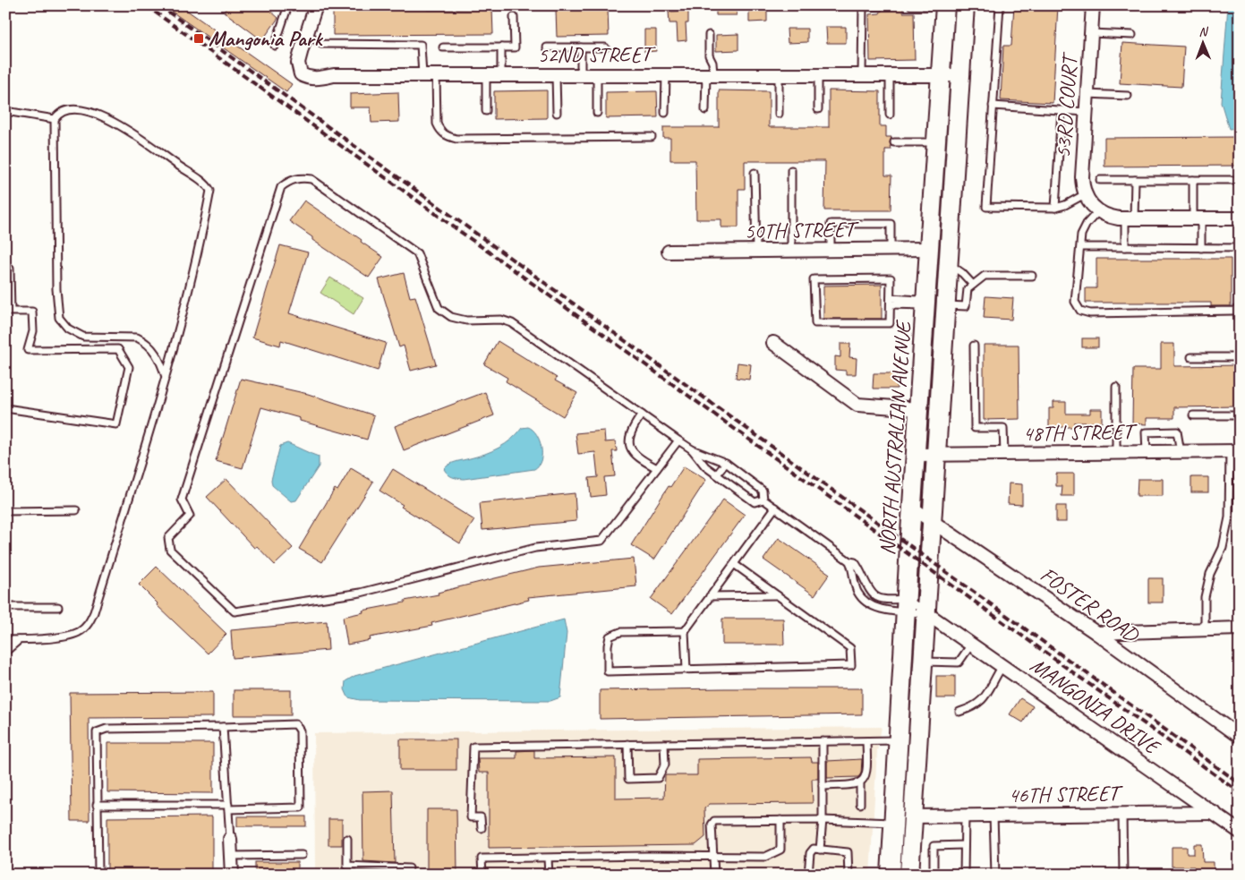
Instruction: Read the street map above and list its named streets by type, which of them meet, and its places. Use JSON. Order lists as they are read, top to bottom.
{
  "streets": {
    "main road": ["NORTH AUSTRALIAN AVENUE"],
    "street": [
      "52ND STREET",
      "53RD COURT",
      "50TH STREET",
      "48TH STREET",
      "FOSTER ROAD",
      "MANGONIA DRIVE",
      "46TH STREET"
    ]
  },
  "crossings": [
    ["52ND STREET", "NORTH AUSTRALIAN AVENUE"],
    ["50TH STREET", "NORTH AUSTRALIAN AVENUE"],
    ["48TH STREET", "NORTH AUSTRALIAN AVENUE"],
    ["NORTH AUSTRALIAN AVENUE", "FOSTER ROAD"],
    ["NORTH AUSTRALIAN AVENUE", "MANGONIA DRIVE"],
    ["NORTH AUSTRALIAN AVENUE", "46TH STREET"],
    ["MANGONIA DRIVE", "46TH STREET"]
  ],
  "places": {
    "transit": ["Mangonia Park"]
  },
  "north": "top"
}
